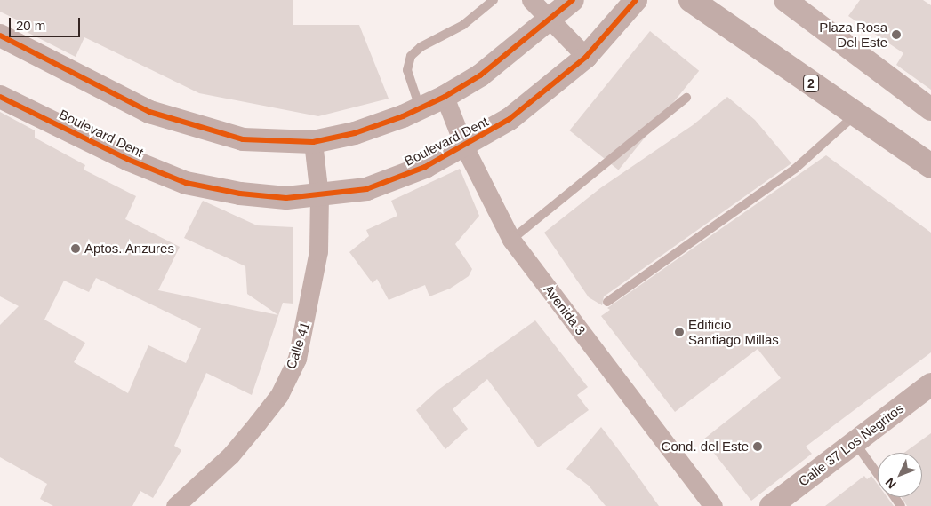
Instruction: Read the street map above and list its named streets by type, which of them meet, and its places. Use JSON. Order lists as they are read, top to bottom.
{
  "streets": {
    "highway": ["2"],
    "street": [
      "Boulevard Dent",
      "Avenida 3",
      "Calle 41",
      "Calle 37 Los Negritos"
    ]
  },
  "crossings": [
    ["Boulevard Dent", "Avenida 3"],
    ["Boulevard Dent", "Calle 41"]
  ],
  "places": [
    "Plaza Rosa Del Este",
    "Aptos. Anzures",
    "Edificio Santiago Millas",
    "Cond. del Este"
  ],
  "scale_bar": "20 m",
  "north": "bottom left"
}
